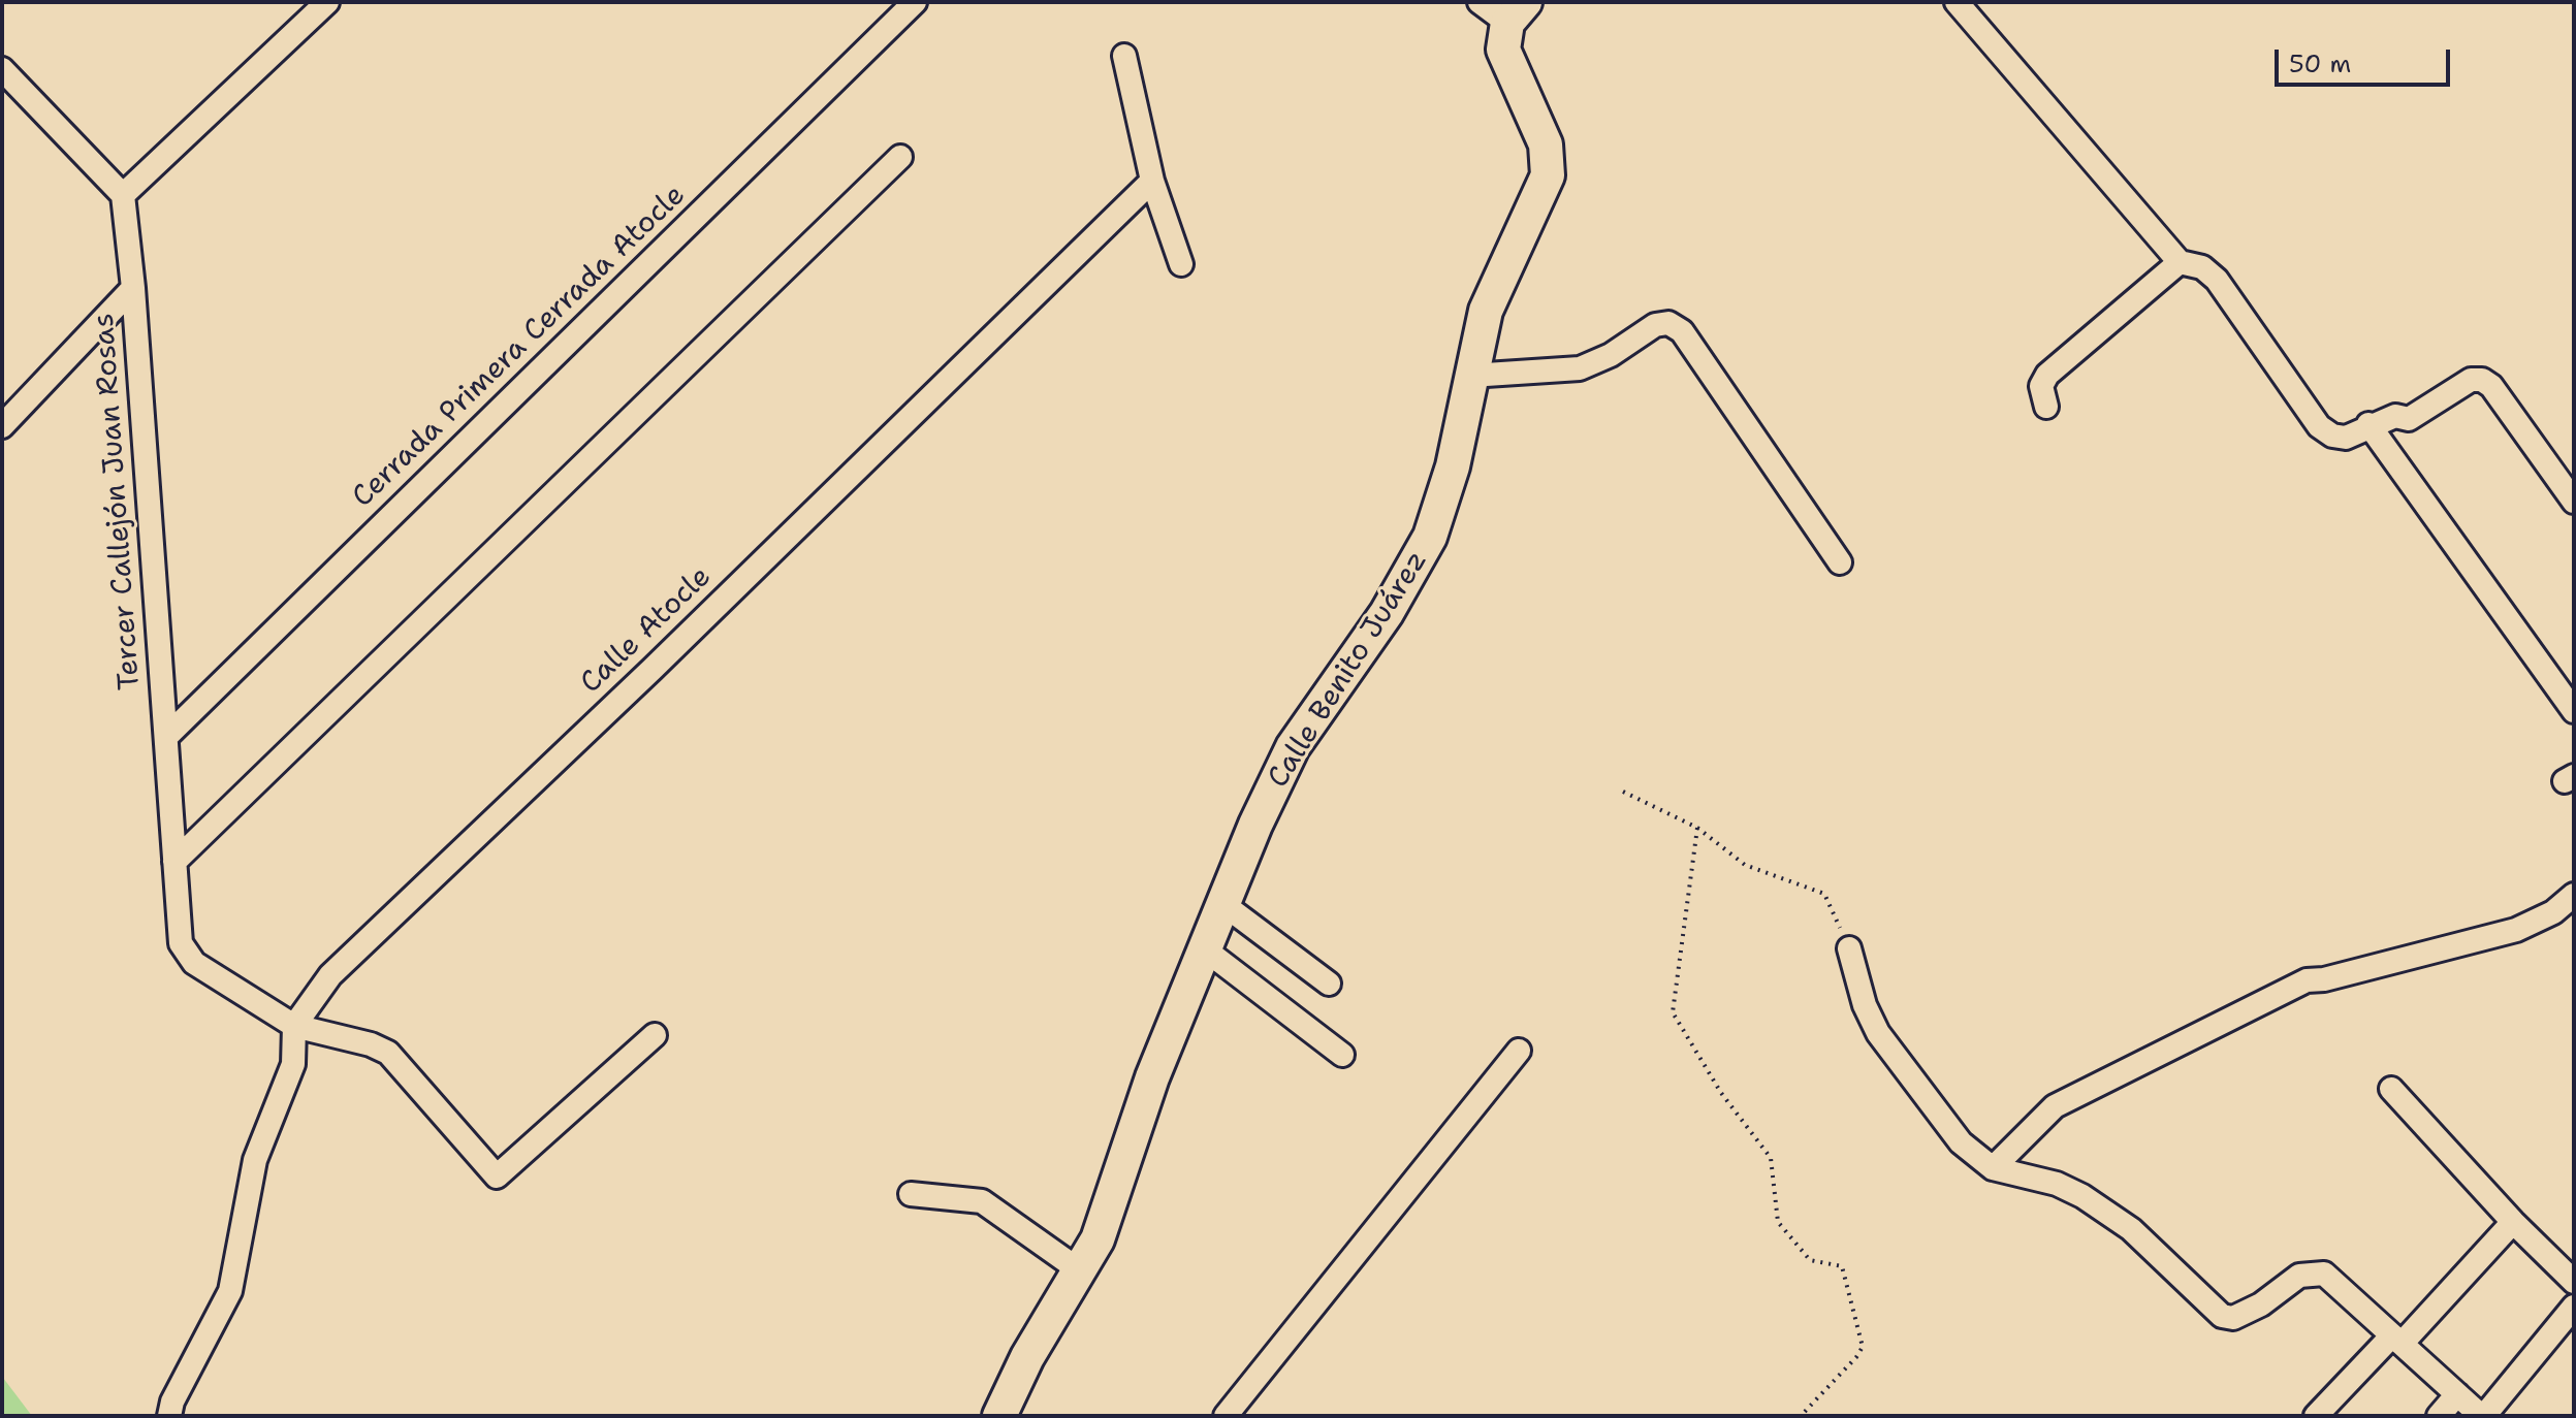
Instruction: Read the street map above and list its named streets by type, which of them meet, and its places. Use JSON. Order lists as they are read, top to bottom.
{
  "streets": {
    "street": [
      "Cerrada Primera Cerrada Atocle",
      "Tercer Callejón Juan Rosas",
      "Calle Atocle",
      "Calle Benito Juárez"
    ]
  },
  "crossings": [
    ["Cerrada Primera Cerrada Atocle", "Tercer Callejón Juan Rosas"],
    ["Tercer Callejón Juan Rosas", "Calle Atocle"]
  ],
  "scale_bar": "50 m"
}
